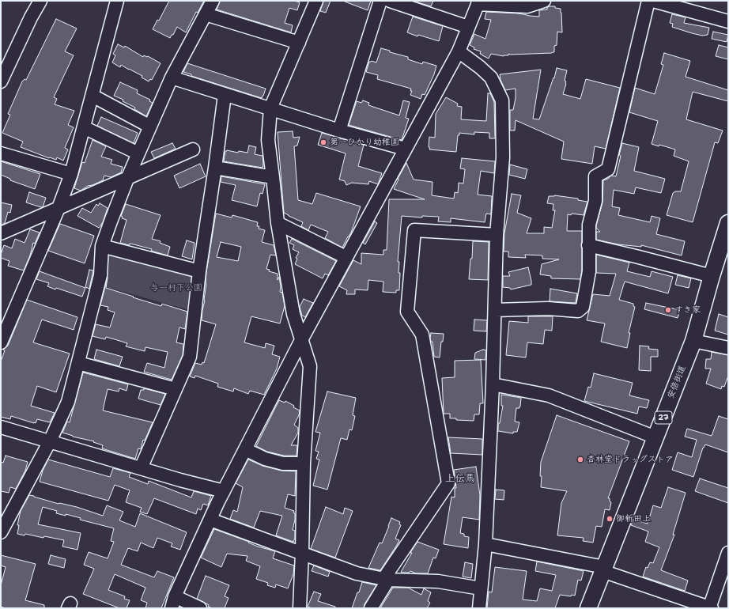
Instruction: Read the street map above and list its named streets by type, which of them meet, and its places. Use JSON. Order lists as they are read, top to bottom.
{
  "streets": {
    "main road": ["安倍街道", "27"]
  },
  "districts": ["上伝馬"],
  "parks": ["与一村下公園"],
  "places": [
    "第一ひかり幼稚園",
    "すき家",
    "杏林堂ドラッグストア",
    "御新田上"
  ]
}
